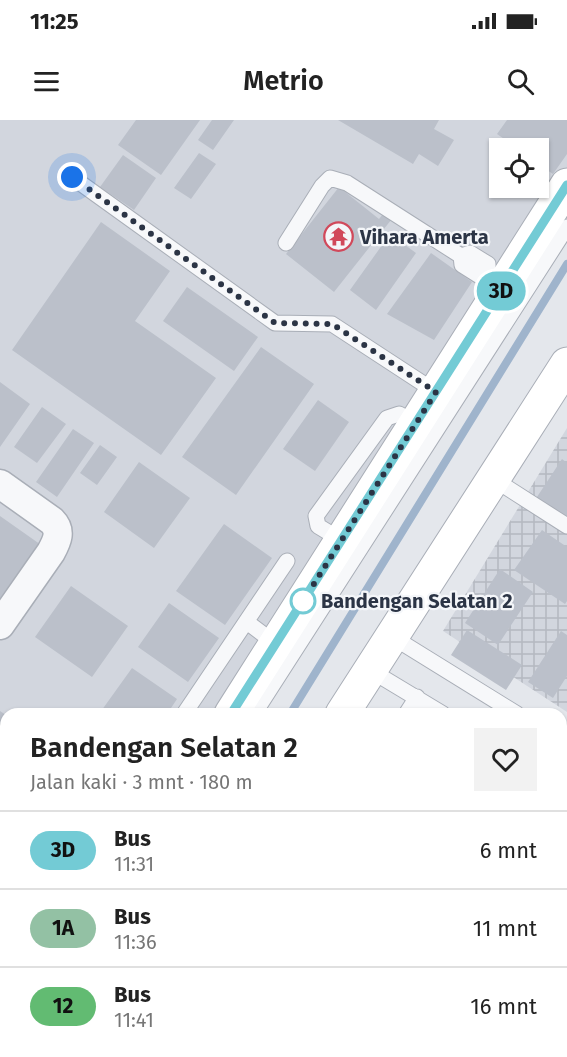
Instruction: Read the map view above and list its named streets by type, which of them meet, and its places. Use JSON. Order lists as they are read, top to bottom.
{
  "places": {
    "temple": ["Vihara Amerta"],
    "other": ["Bandengan Selatan 2"]
  },
  "lines": ["bus line 3D"],
  "page": {
    "status": "11:25",
    "header": "Metrio",
    "on_map": "3D",
    "heading": ["Bandengan Selatan 2", "Jalan kaki · 3 mnt · 180 m"],
    "list": [
      {
        "mark": "3D",
        "name": "Bus",
        "note": "11:31",
        "value": "6 mnt"
      },
      {
        "mark": "1A",
        "name": "Bus",
        "note": "11:36",
        "value": "11 mnt"
      },
      {
        "mark": "12",
        "name": "Bus",
        "note": "11:41",
        "value": "16 mnt"
      }
    ]
  }
}
